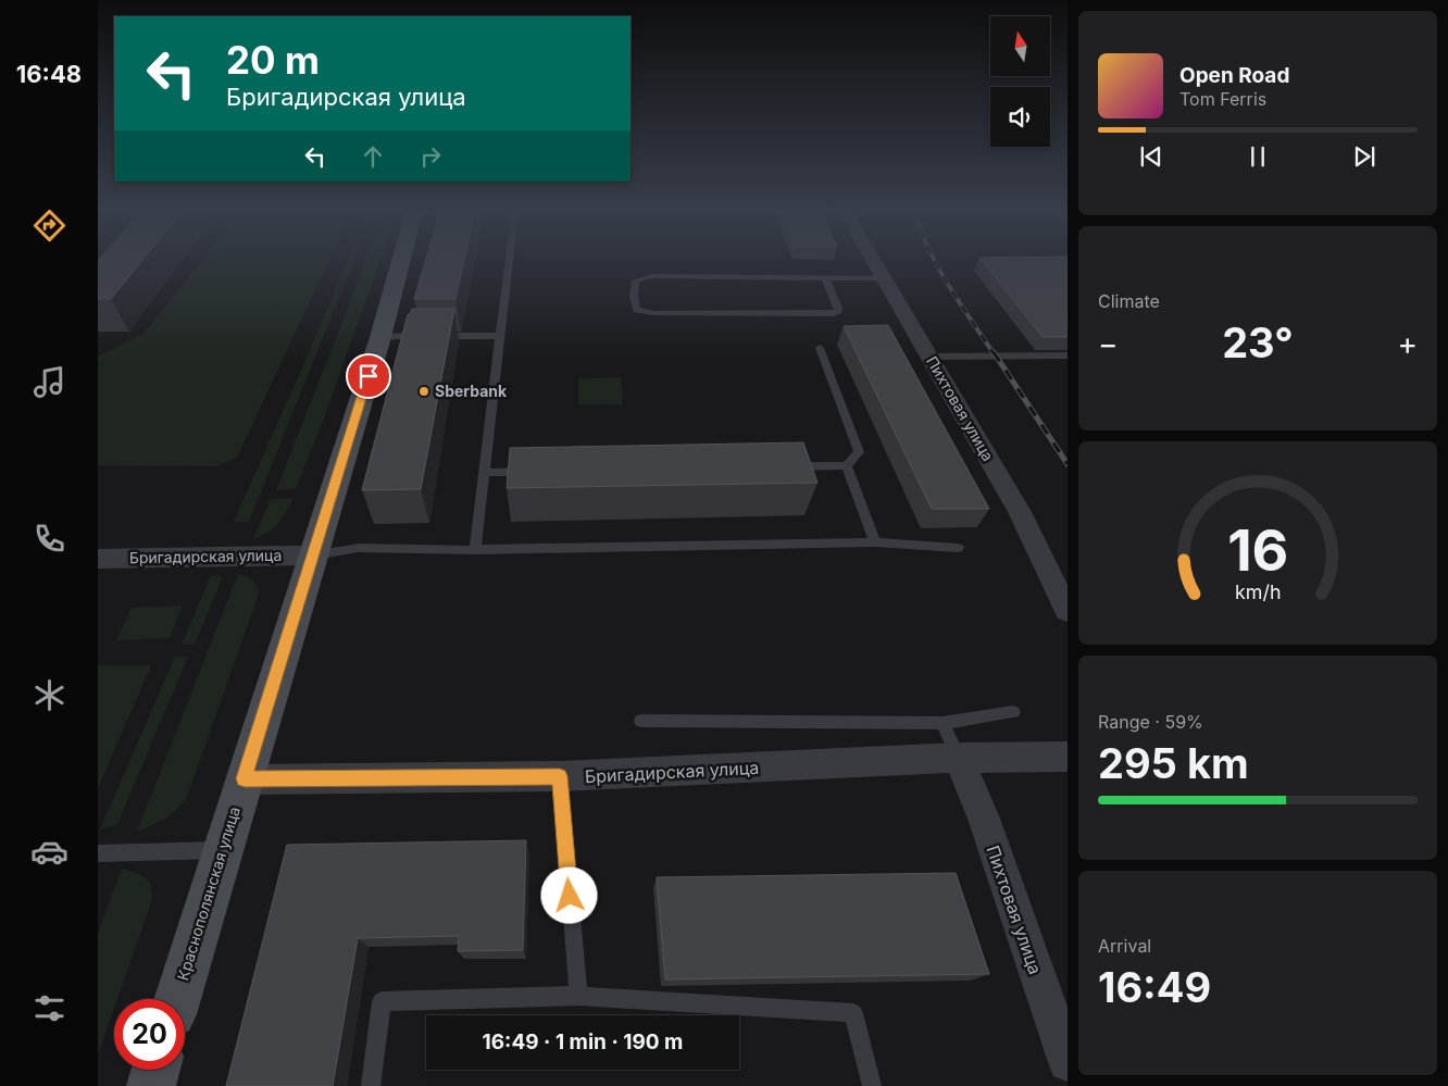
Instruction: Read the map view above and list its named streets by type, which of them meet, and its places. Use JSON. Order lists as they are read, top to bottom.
{
  "streets": {
    "main road": ["Краснополянская улица"],
    "street": ["Пихтовая улица", "Бригадирская улица"]
  },
  "crossings": [
    ["Пихтовая улица", "Бригадирская улица"],
    ["Бригадирская улица", "Краснополянская улица"]
  ],
  "places": ["Sberbank"],
  "north": "top",
  "page": {
    "tabs": "16:48",
    "turn": ["20 m", "Бригадирская улица"],
    "song": ["Open Road", "Tom Ferris"],
    "tile": [
      "Climate",
      ["Range · 59%", "295 km"],
      ["Arrival", "16:49"]
    ],
    "heat": ["−", "23°", "+"],
    "limit": "20",
    "trip": "16:49 · 1 min · 190 m",
    "gauge": ["16", "km/h"]
  }
}
